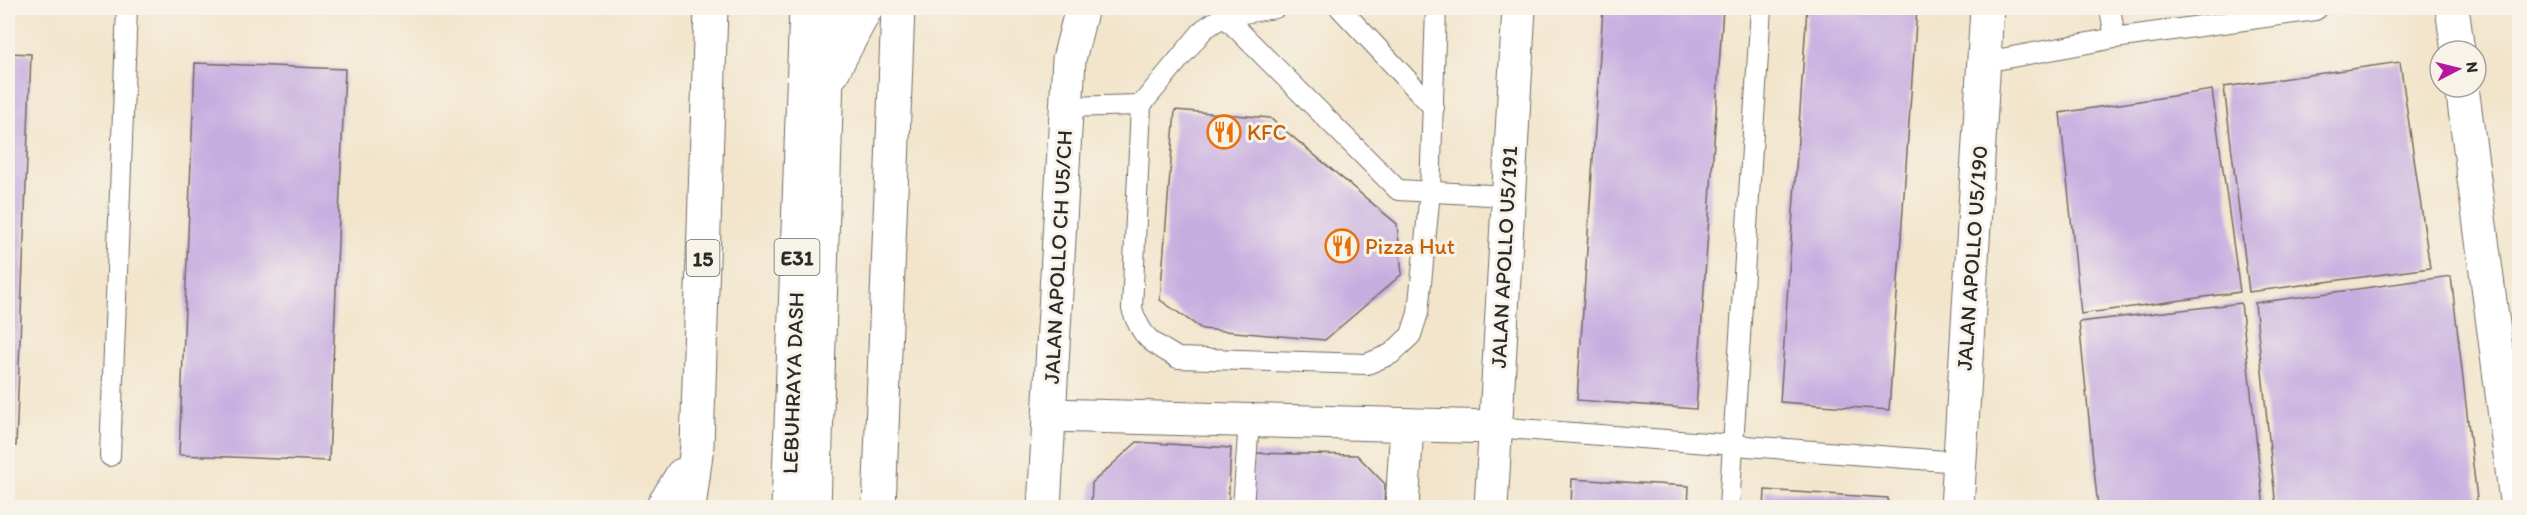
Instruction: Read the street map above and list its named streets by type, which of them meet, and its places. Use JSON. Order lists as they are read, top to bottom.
{
  "streets": {
    "main road": [
      "E31",
      "JALAN APOLLO CH U5/CH",
      "JALAN APOLLO U5/191",
      "15",
      "JALAN APOLLO U5/190",
      "LEBUHRAYA DASH"
    ]
  },
  "places": {
    "restaurant": ["KFC", "Pizza Hut"]
  },
  "north": "right"
}
